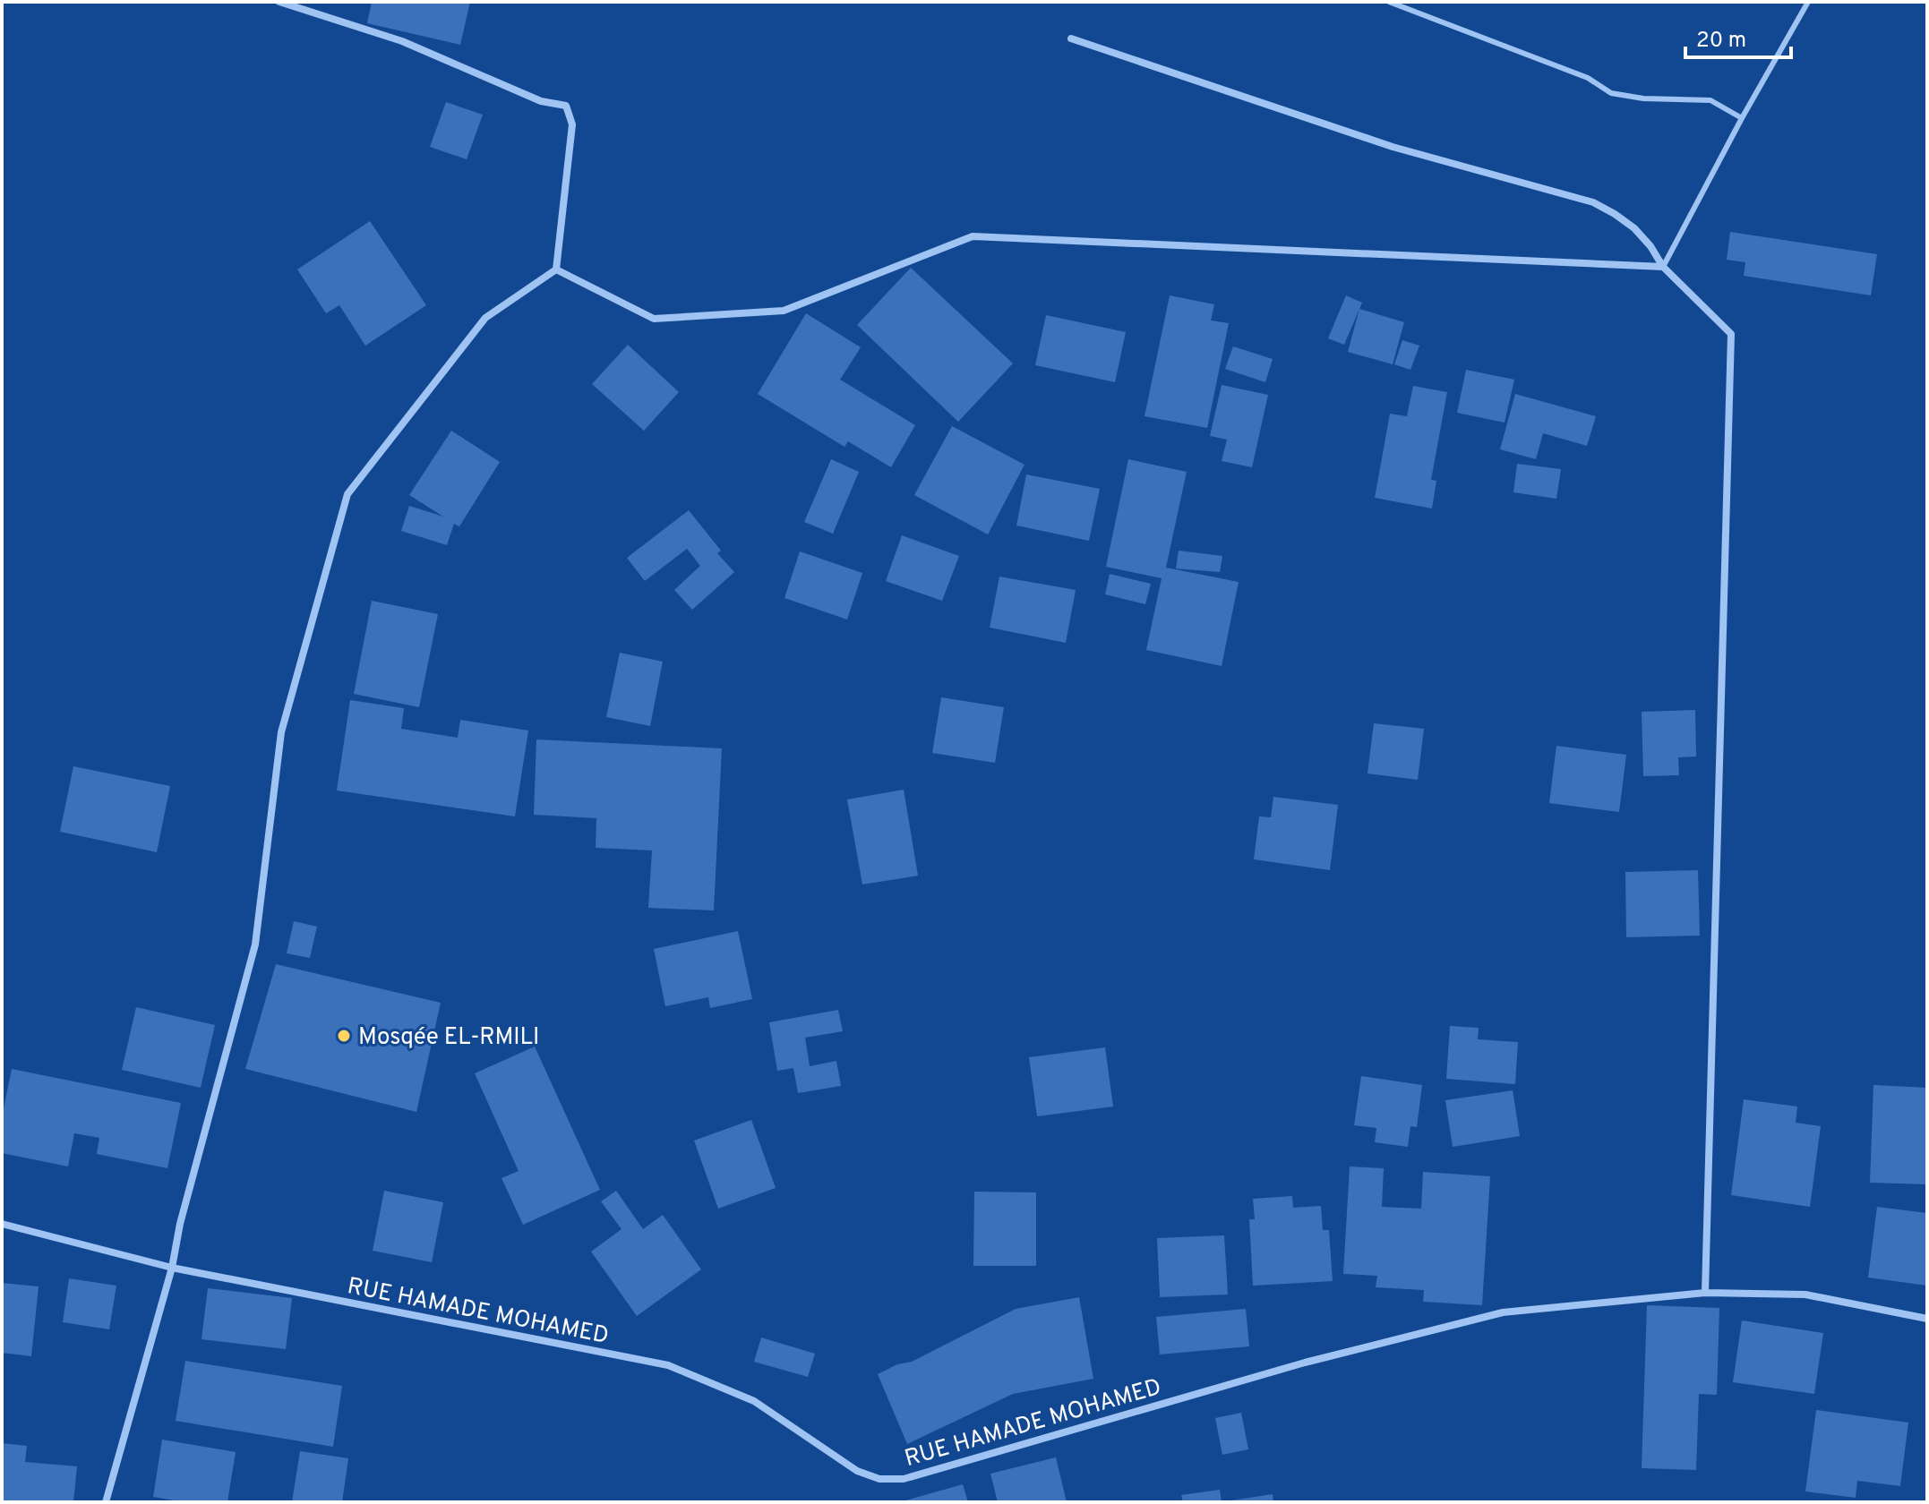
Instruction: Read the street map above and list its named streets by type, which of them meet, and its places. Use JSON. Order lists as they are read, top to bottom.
{
  "streets": {
    "street": ["RUE HAMADE MOHAMED"]
  },
  "places": ["Mosqée EL-RMILI"],
  "scale_bar": "20 m"
}
